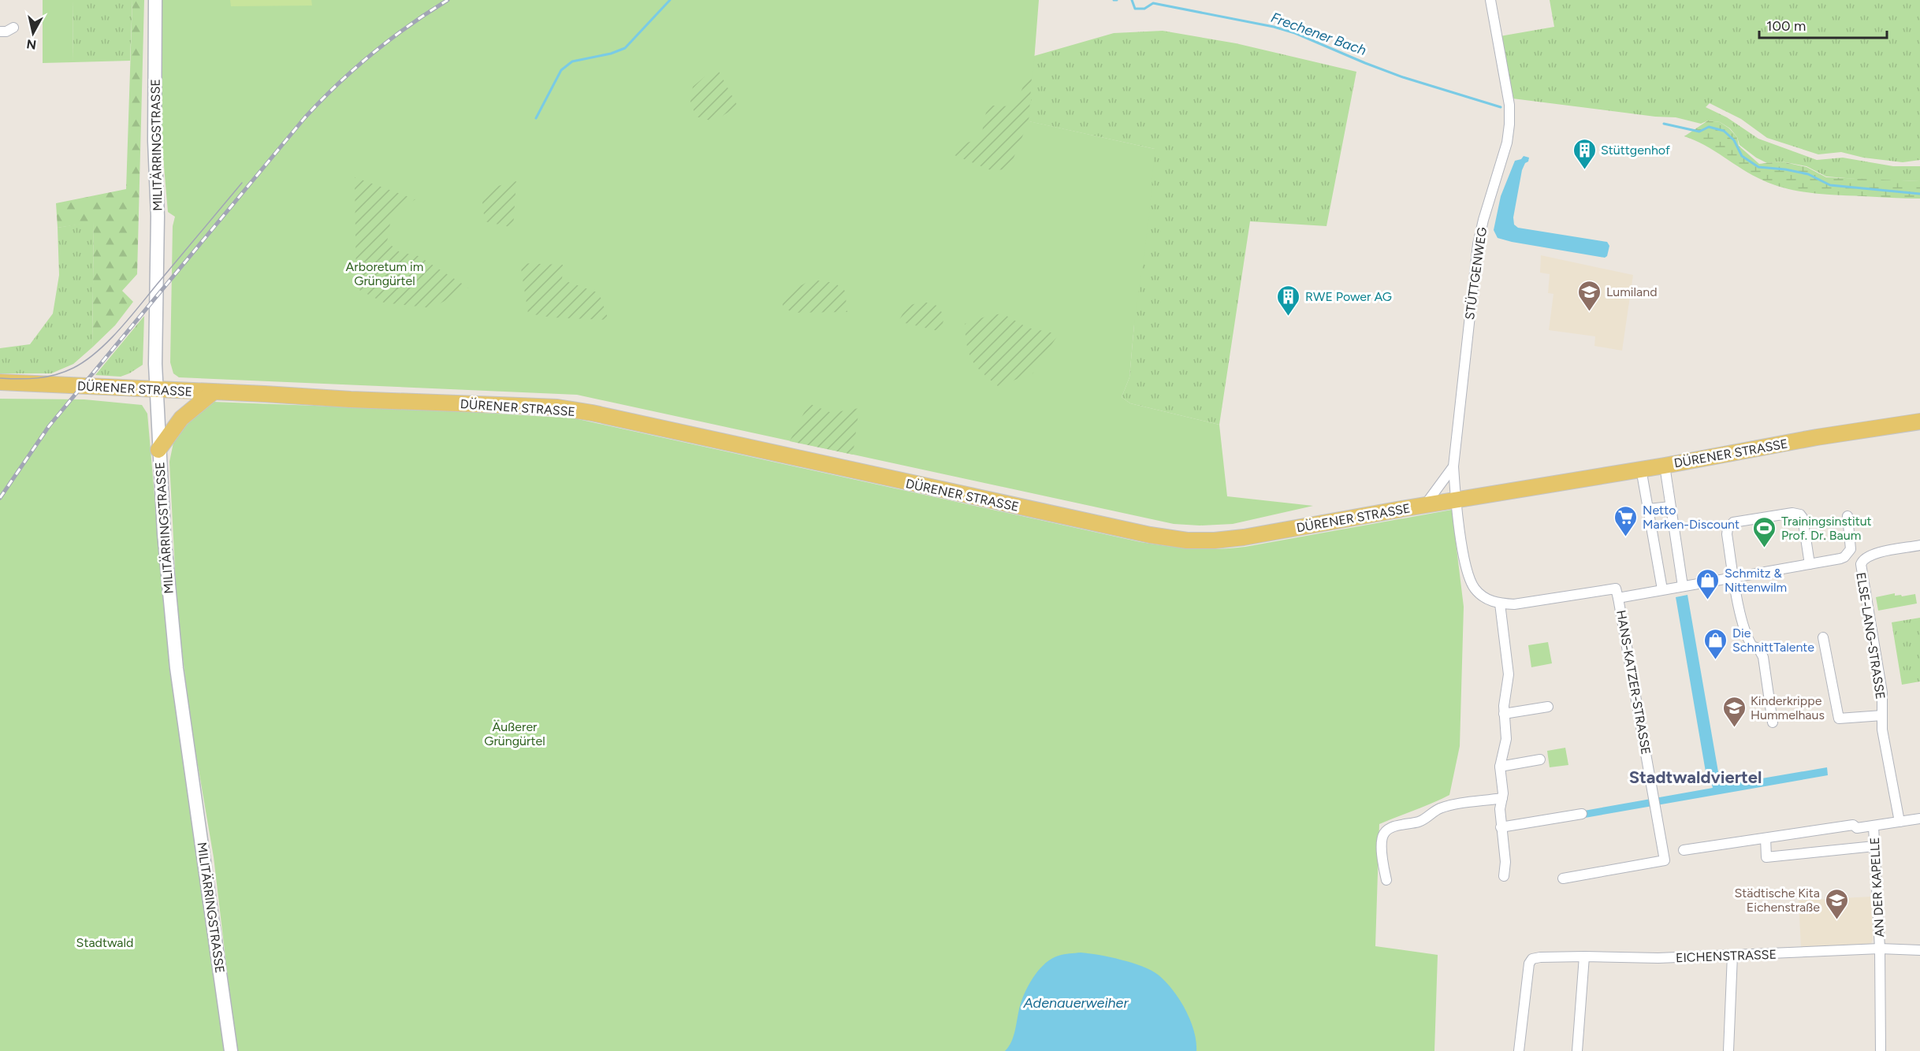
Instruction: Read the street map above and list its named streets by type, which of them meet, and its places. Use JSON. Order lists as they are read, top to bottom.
{
  "streets": {
    "main road": ["MILITÄRRINGSTRASSE", "DÜRENER STRASSE"],
    "street": [
      "STÜTTGENWEG",
      "ELSE-LANG-STRASSE",
      "HANS-KATZER-STRASSE",
      "AN DER KAPELLE",
      "EICHENSTRASSE"
    ]
  },
  "crossings": [
    ["MILITÄRRINGSTRASSE", "DÜRENER STRASSE"],
    ["STÜTTGENWEG", "DÜRENER STRASSE"],
    ["AN DER KAPELLE", "EICHENSTRASSE"]
  ],
  "districts": ["Stadtwaldviertel"],
  "water": ["Frechener Bach", "Adenauerweiher"],
  "parks": ["Arboretum im Grüngürtel", "Äußerer Grüngürtel", "Stadtwald"],
  "places": {
    "building": ["Stüttgenhof", "RWE Power AG"],
    "school or university": ["Lumiland", "Kinderkrippe Hummelhaus", "Städtische Kita Eichenstraße"],
    "supermarket": ["Netto Marken-Discount"],
    "sports": ["Trainingsinstitut Prof. Dr. Baum"],
    "shop": ["Schmitz & Nittenwilm", "Die SchnittTalente"]
  },
  "scale_bar": "100 m",
  "north": "bottom"
}
